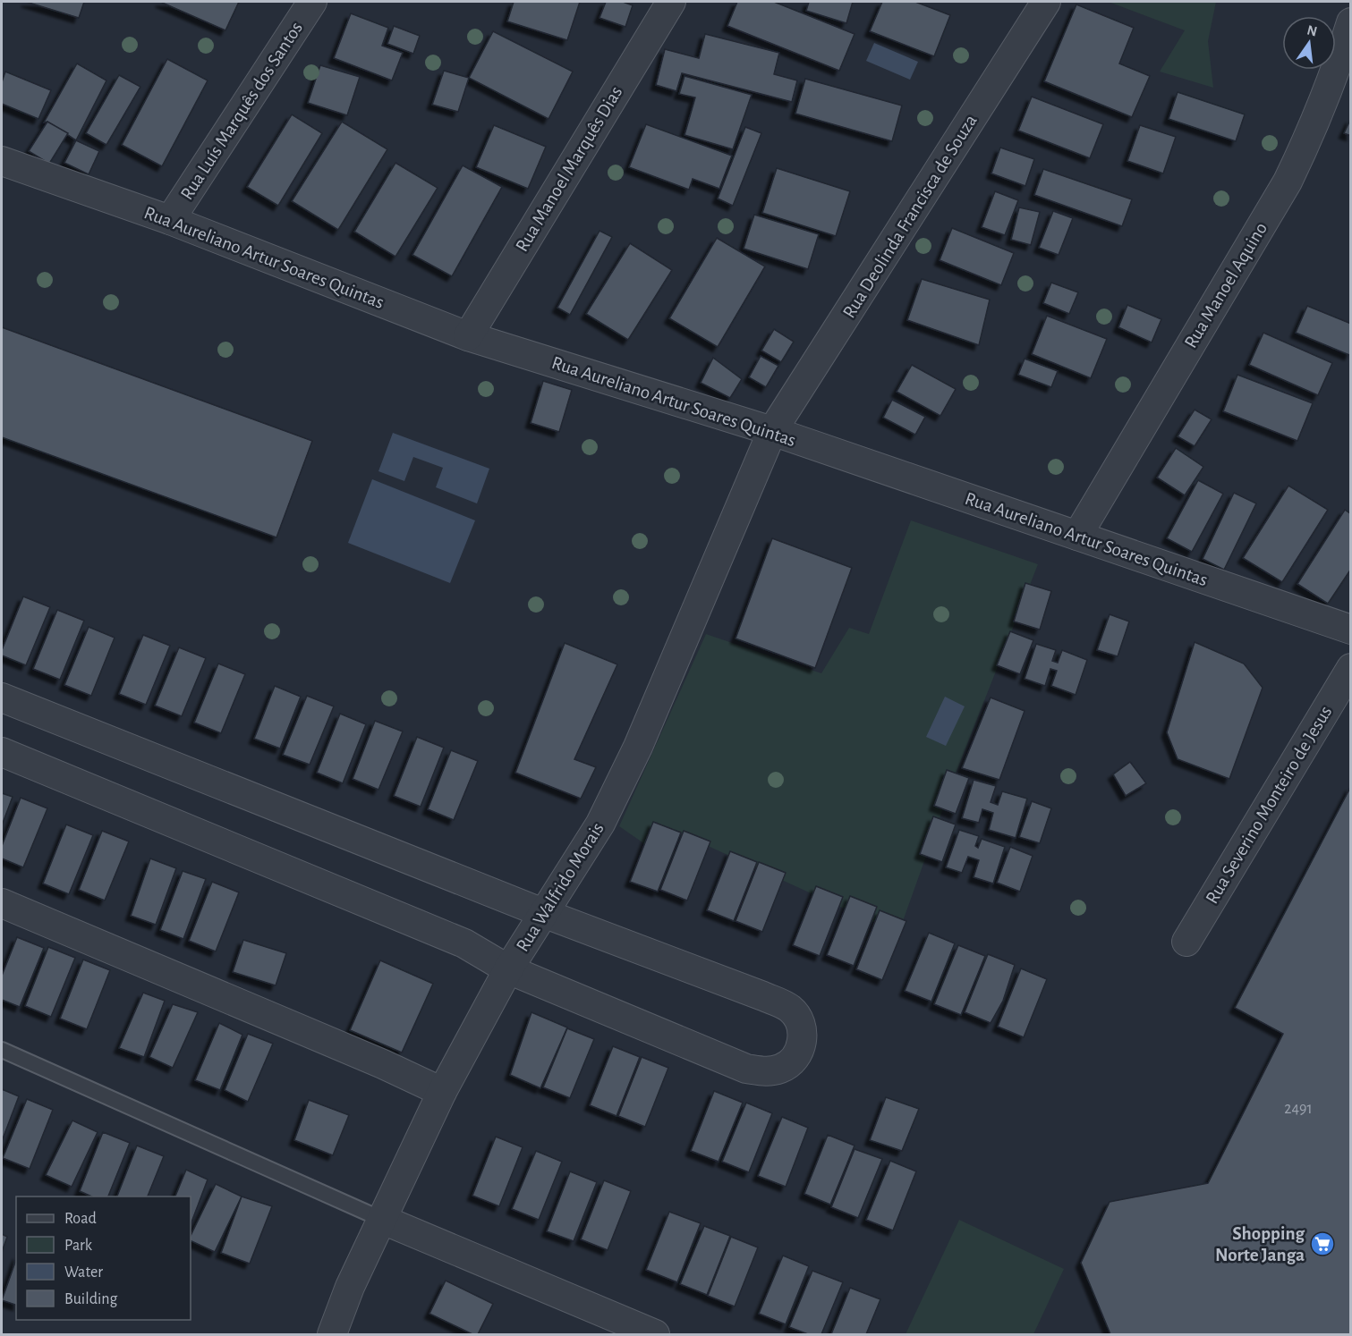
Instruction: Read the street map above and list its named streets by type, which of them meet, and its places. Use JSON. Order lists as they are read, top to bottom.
{
  "streets": {
    "street": [
      "Rua Luís Marquês dos Santos",
      "Rua Manoel Marquês Dias",
      "Rua Deolinda Francisca de Souza",
      "Rua Aureliano Artur Soares Quintas",
      "Rua Manoel Aquino",
      "Rua Severino Monteiro de Jesus",
      "Rua Walfrido Morais"
    ]
  },
  "crossings": [
    ["Rua Luís Marquês dos Santos", "Rua Aureliano Artur Soares Quintas"],
    ["Rua Manoel Marquês Dias", "Rua Aureliano Artur Soares Quintas"],
    ["Rua Deolinda Francisca de Souza", "Rua Aureliano Artur Soares Quintas"],
    ["Rua Deolinda Francisca de Souza", "Rua Walfrido Morais"],
    ["Rua Aureliano Artur Soares Quintas", "Rua Manoel Aquino"],
    ["Rua Aureliano Artur Soares Quintas", "Rua Walfrido Morais"]
  ],
  "places": {
    "supermarket": ["Shopping Norte Janga"]
  },
  "house_numbers": ["2491"],
  "legend": [
    "Road",
    "Park",
    "Water",
    "Building"
  ],
  "north": "top"
}
